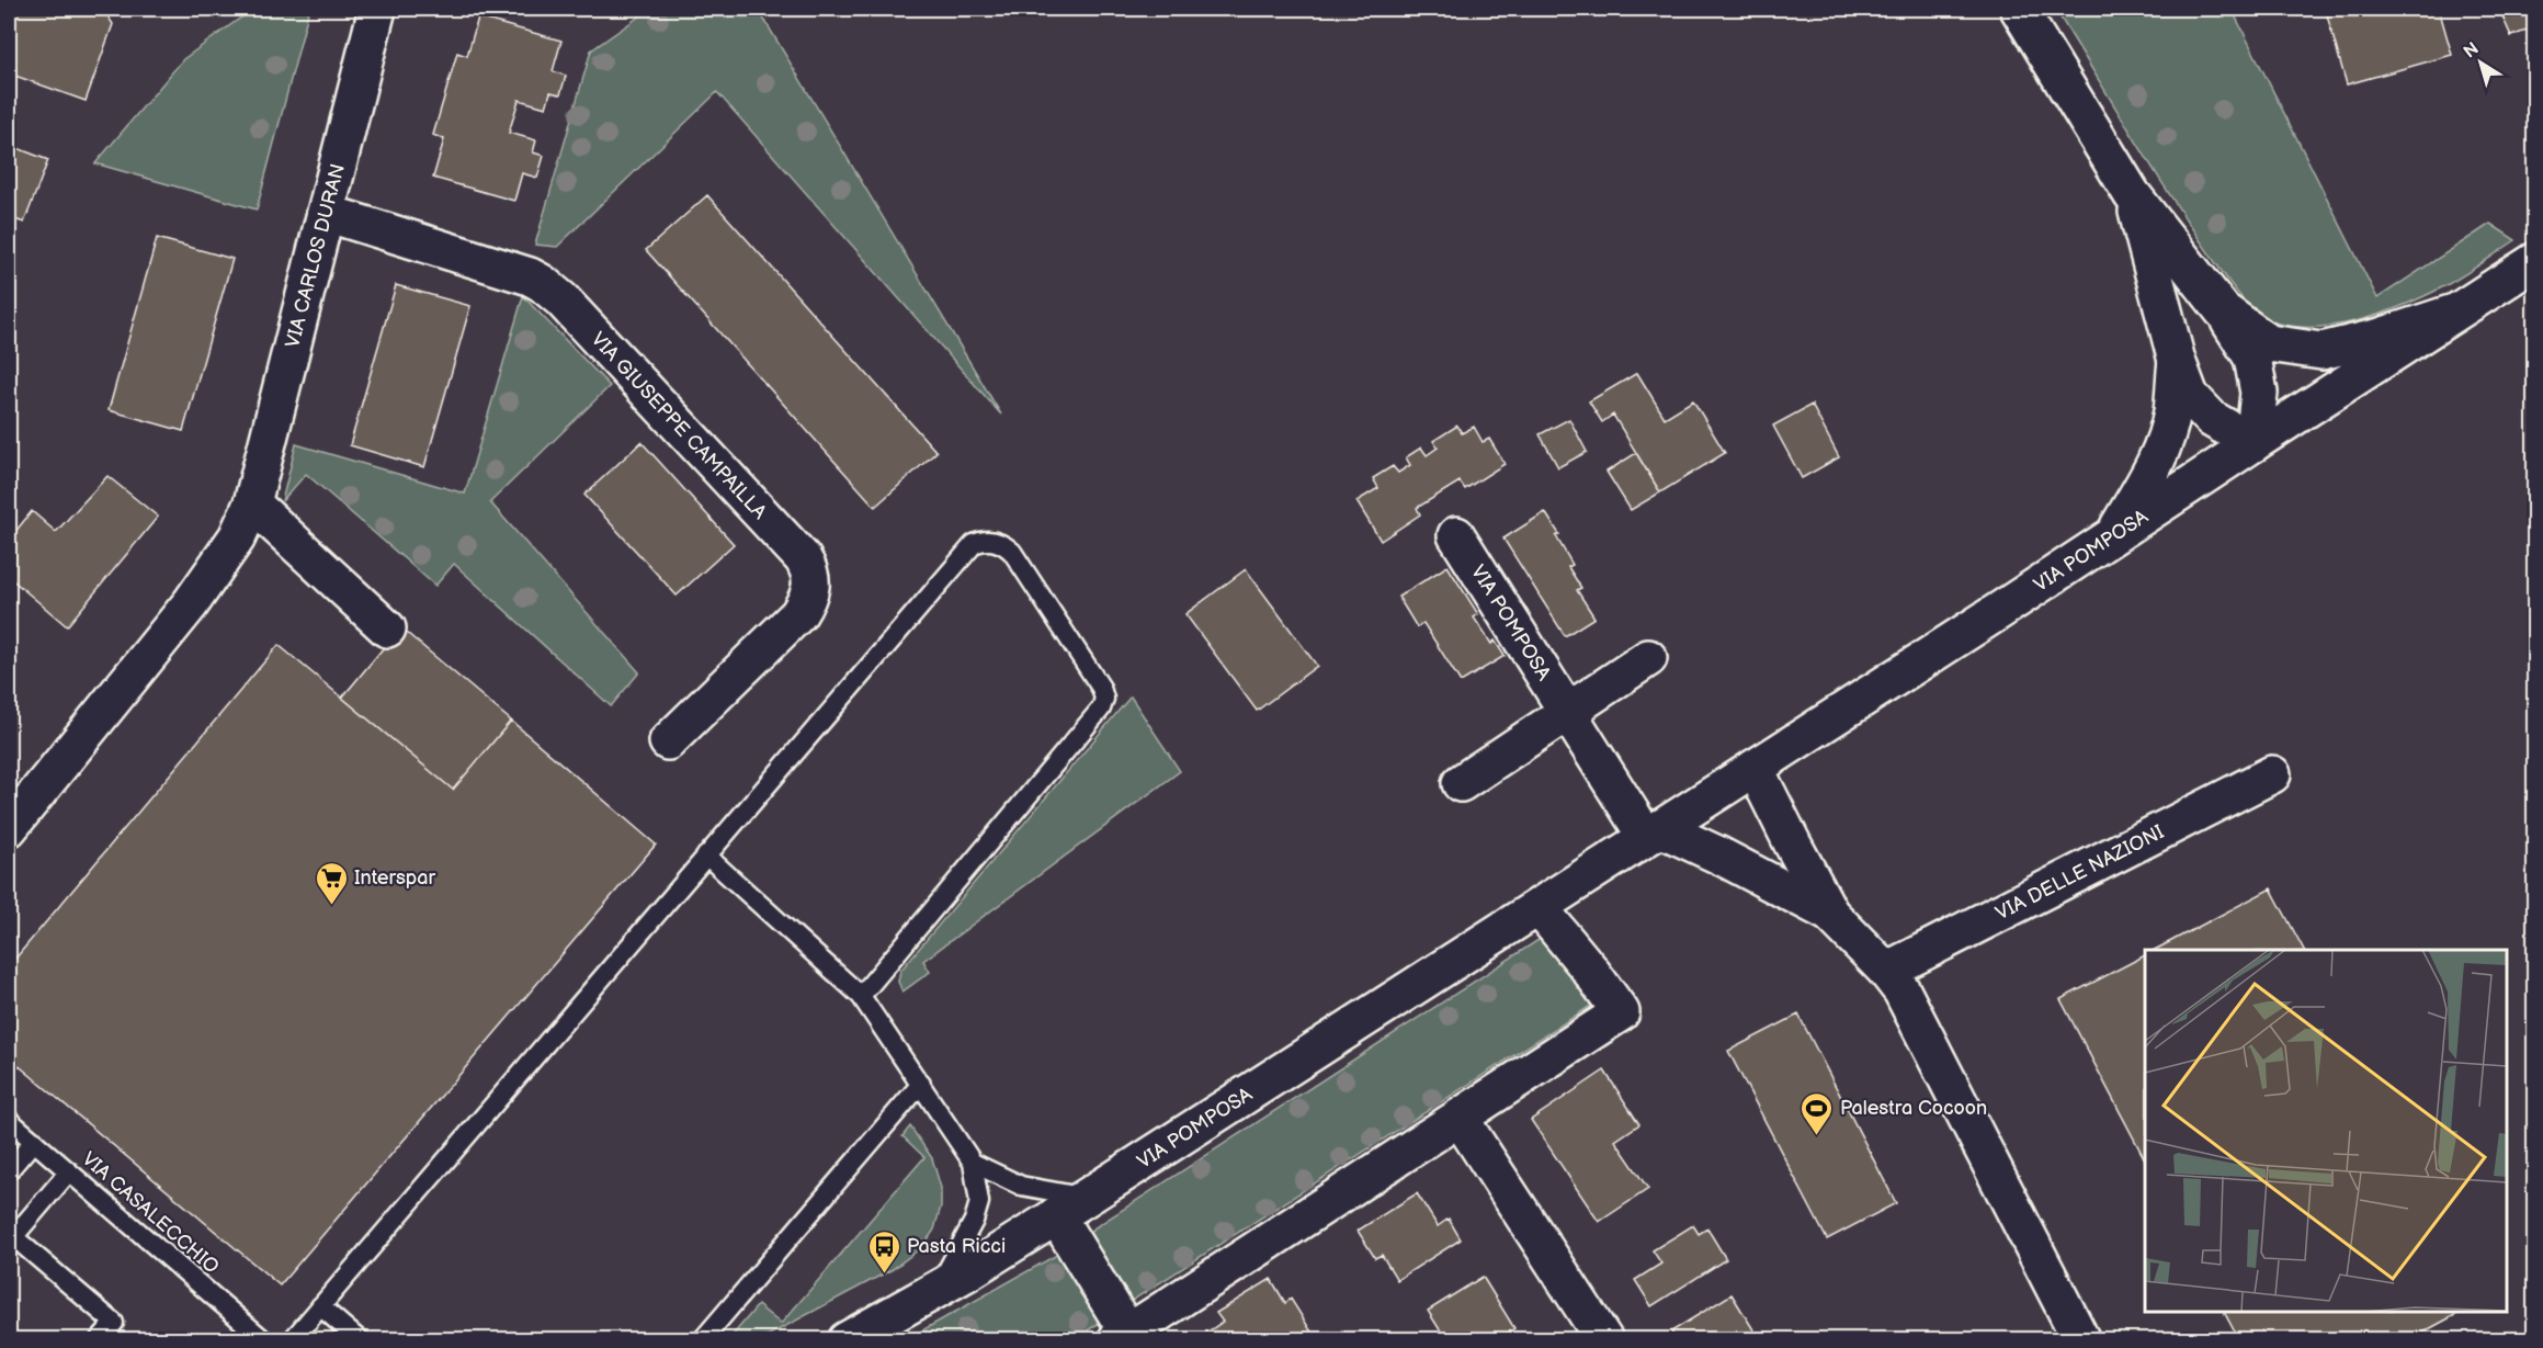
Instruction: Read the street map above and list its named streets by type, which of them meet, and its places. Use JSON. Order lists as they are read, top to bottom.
{
  "streets": {
    "street": [
      "VIA CARLOS DURAN",
      "VIA GIUSEPPE CAMPAILLA",
      "VIA POMPOSA",
      "VIA DELLE NAZIONI"
    ],
    "lane": ["VIA CASALECCHIO"]
  },
  "crossings": [
    ["VIA CARLOS DURAN", "VIA GIUSEPPE CAMPAILLA"]
  ],
  "places": {
    "supermarket": ["Interspar"],
    "sports": ["Palestra Cocoon"],
    "bus stop": ["Pasta Ricci"]
  },
  "north": "top left"
}
